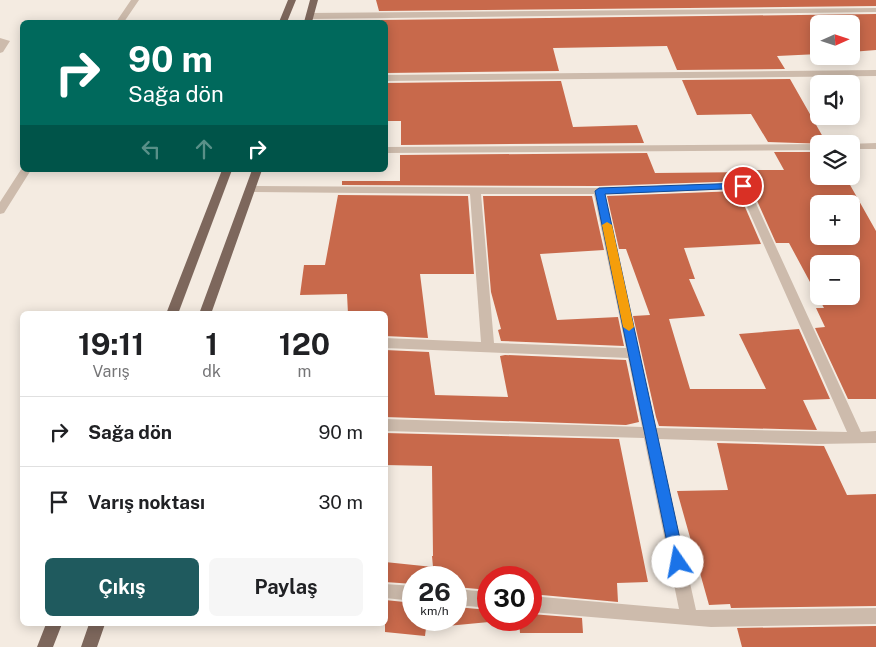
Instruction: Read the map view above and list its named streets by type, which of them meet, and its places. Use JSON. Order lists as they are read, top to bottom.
{
  "north": "right",
  "page": {
    "map_buttons": ["+", "−"],
    "turn": ["90 m", "Sağa dön"],
    "eta": [
      "19:11",
      "Varış",
      "1",
      "dk",
      "120",
      "m"
    ],
    "list": [
      {
        "name": "Sağa dön",
        "value": "90 m"
      },
      {
        "name": "Varış noktası",
        "value": "30 m"
      }
    ],
    "buttons": ["Çıkış", "Paylaş"],
    "speed": "26 km/h",
    "limit": "30"
  }
}
